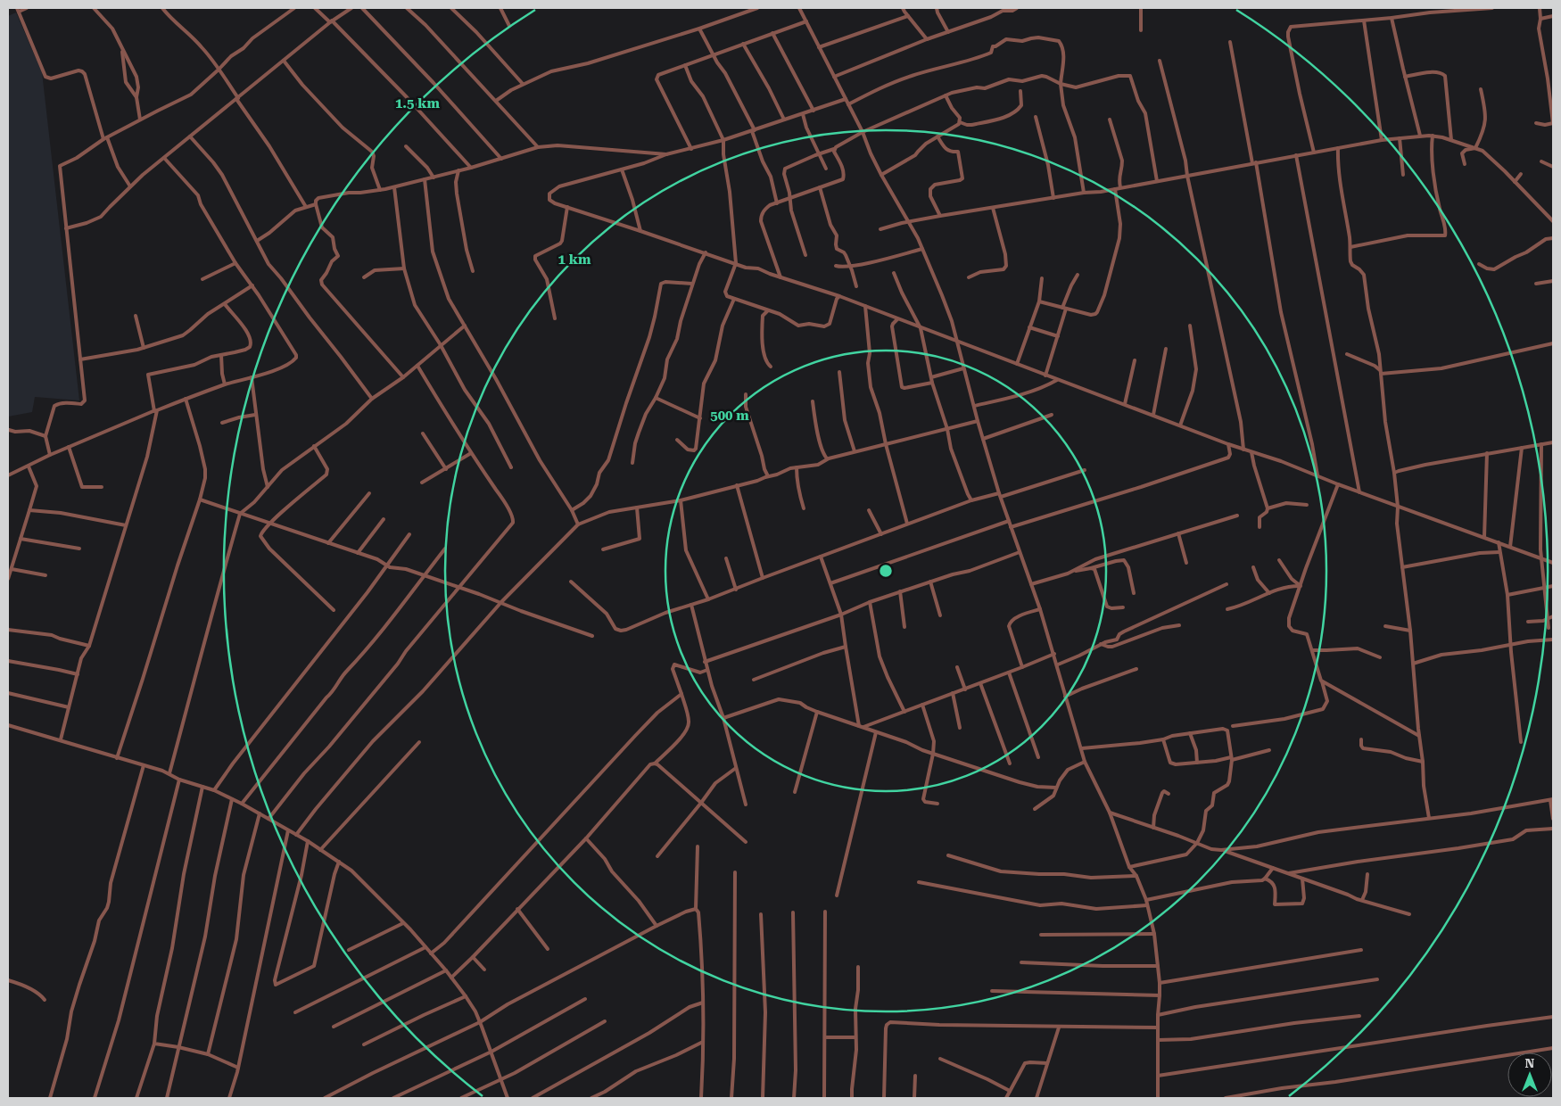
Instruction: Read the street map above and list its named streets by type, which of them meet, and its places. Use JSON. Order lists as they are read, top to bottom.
{
  "north": "top",
  "rings": ["1.5 km", "1 km", "500 m"]
}
